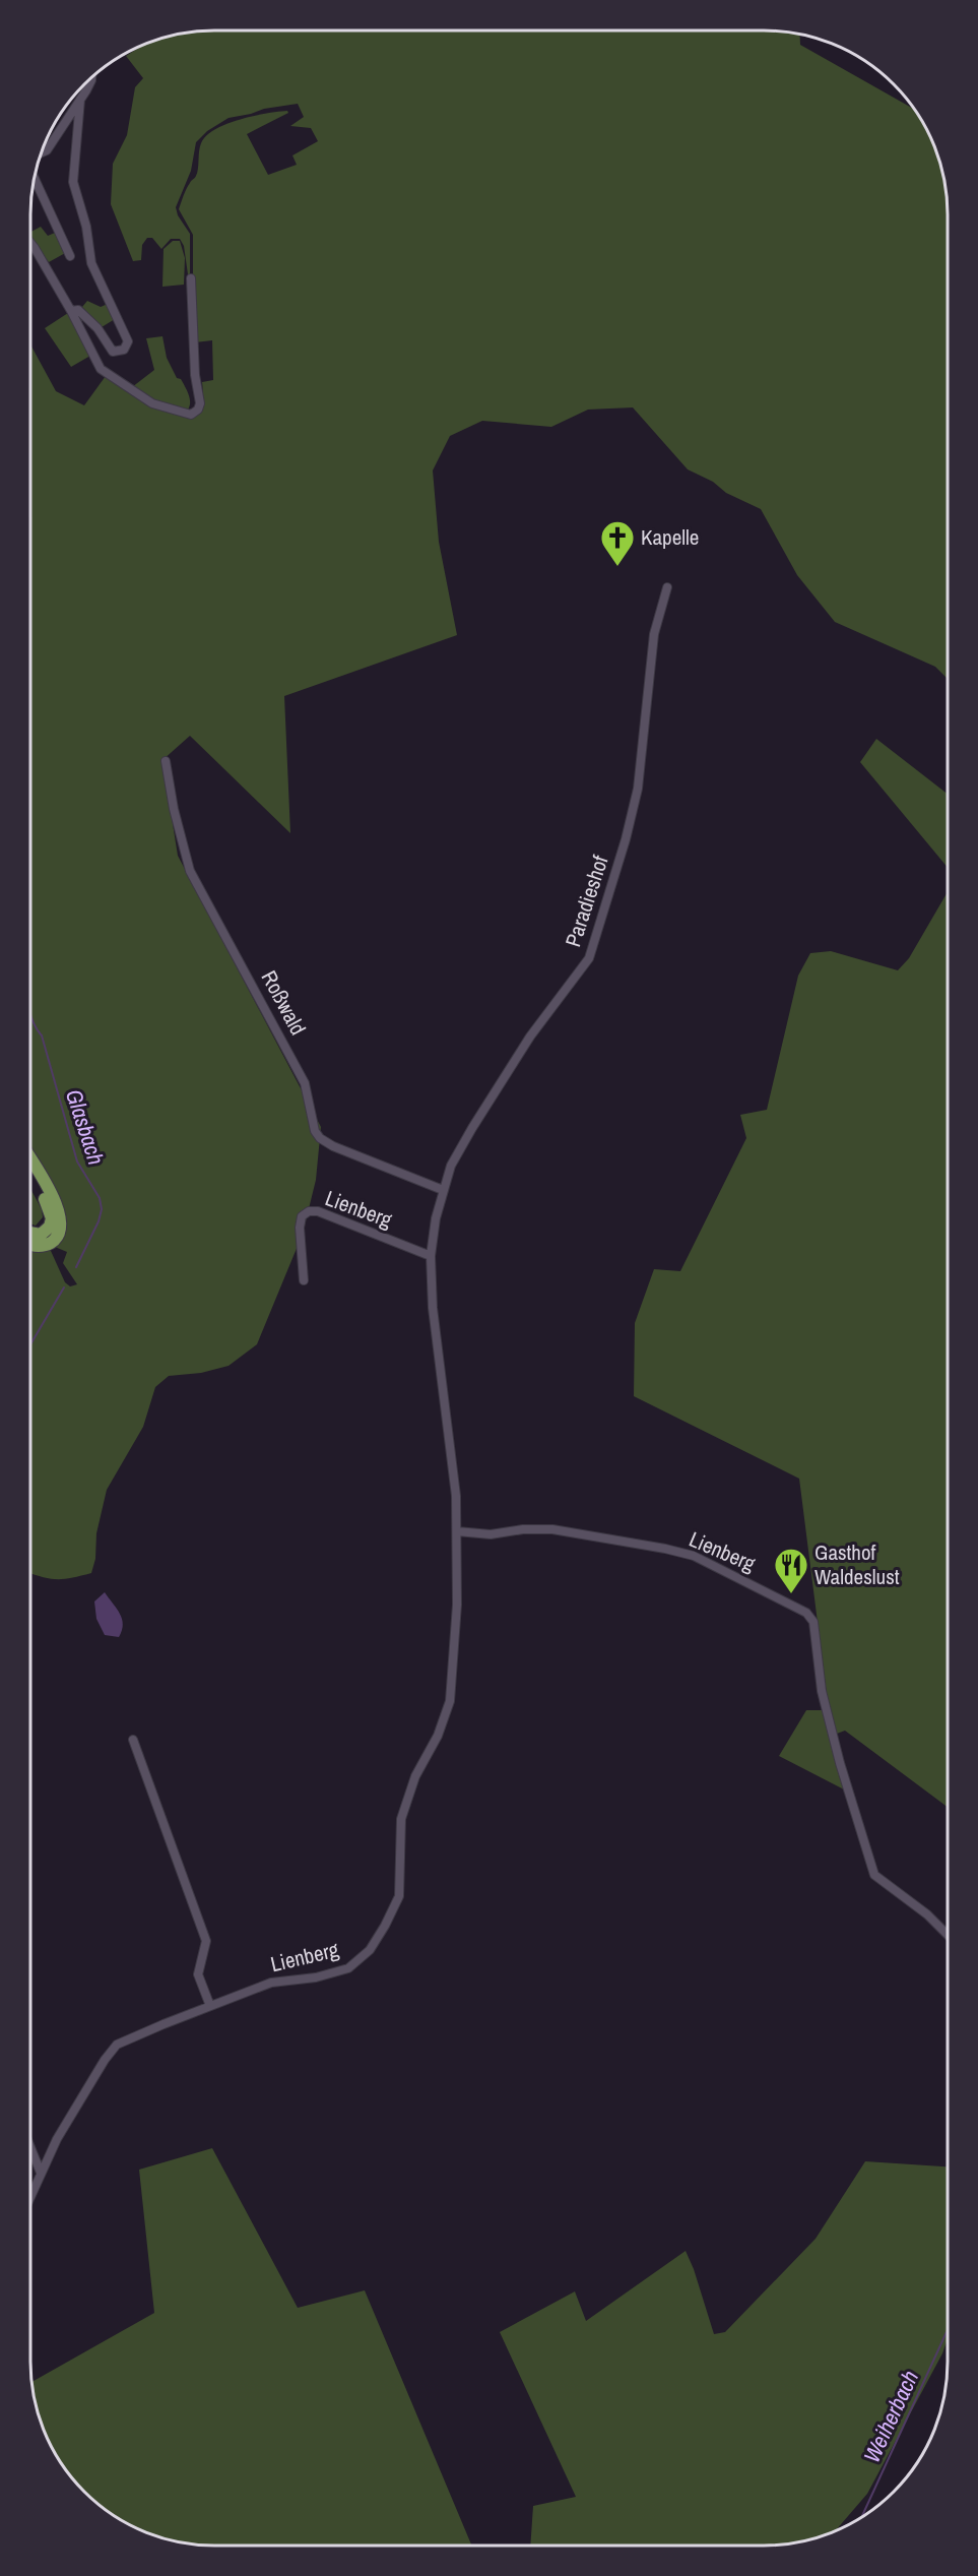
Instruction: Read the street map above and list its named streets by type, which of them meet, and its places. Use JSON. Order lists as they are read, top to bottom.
{
  "streets": {
    "street": ["Paradieshof", "Roßwald", "Lienberg"]
  },
  "crossings": [
    ["Paradieshof", "Roßwald"],
    ["Paradieshof", "Lienberg"],
    ["Roßwald", "Lienberg"]
  ],
  "water": ["Glasbach", "Weiherbach"],
  "places": {
    "church": ["Kapelle"],
    "restaurant": ["Gasthof Waldeslust"]
  }
}
